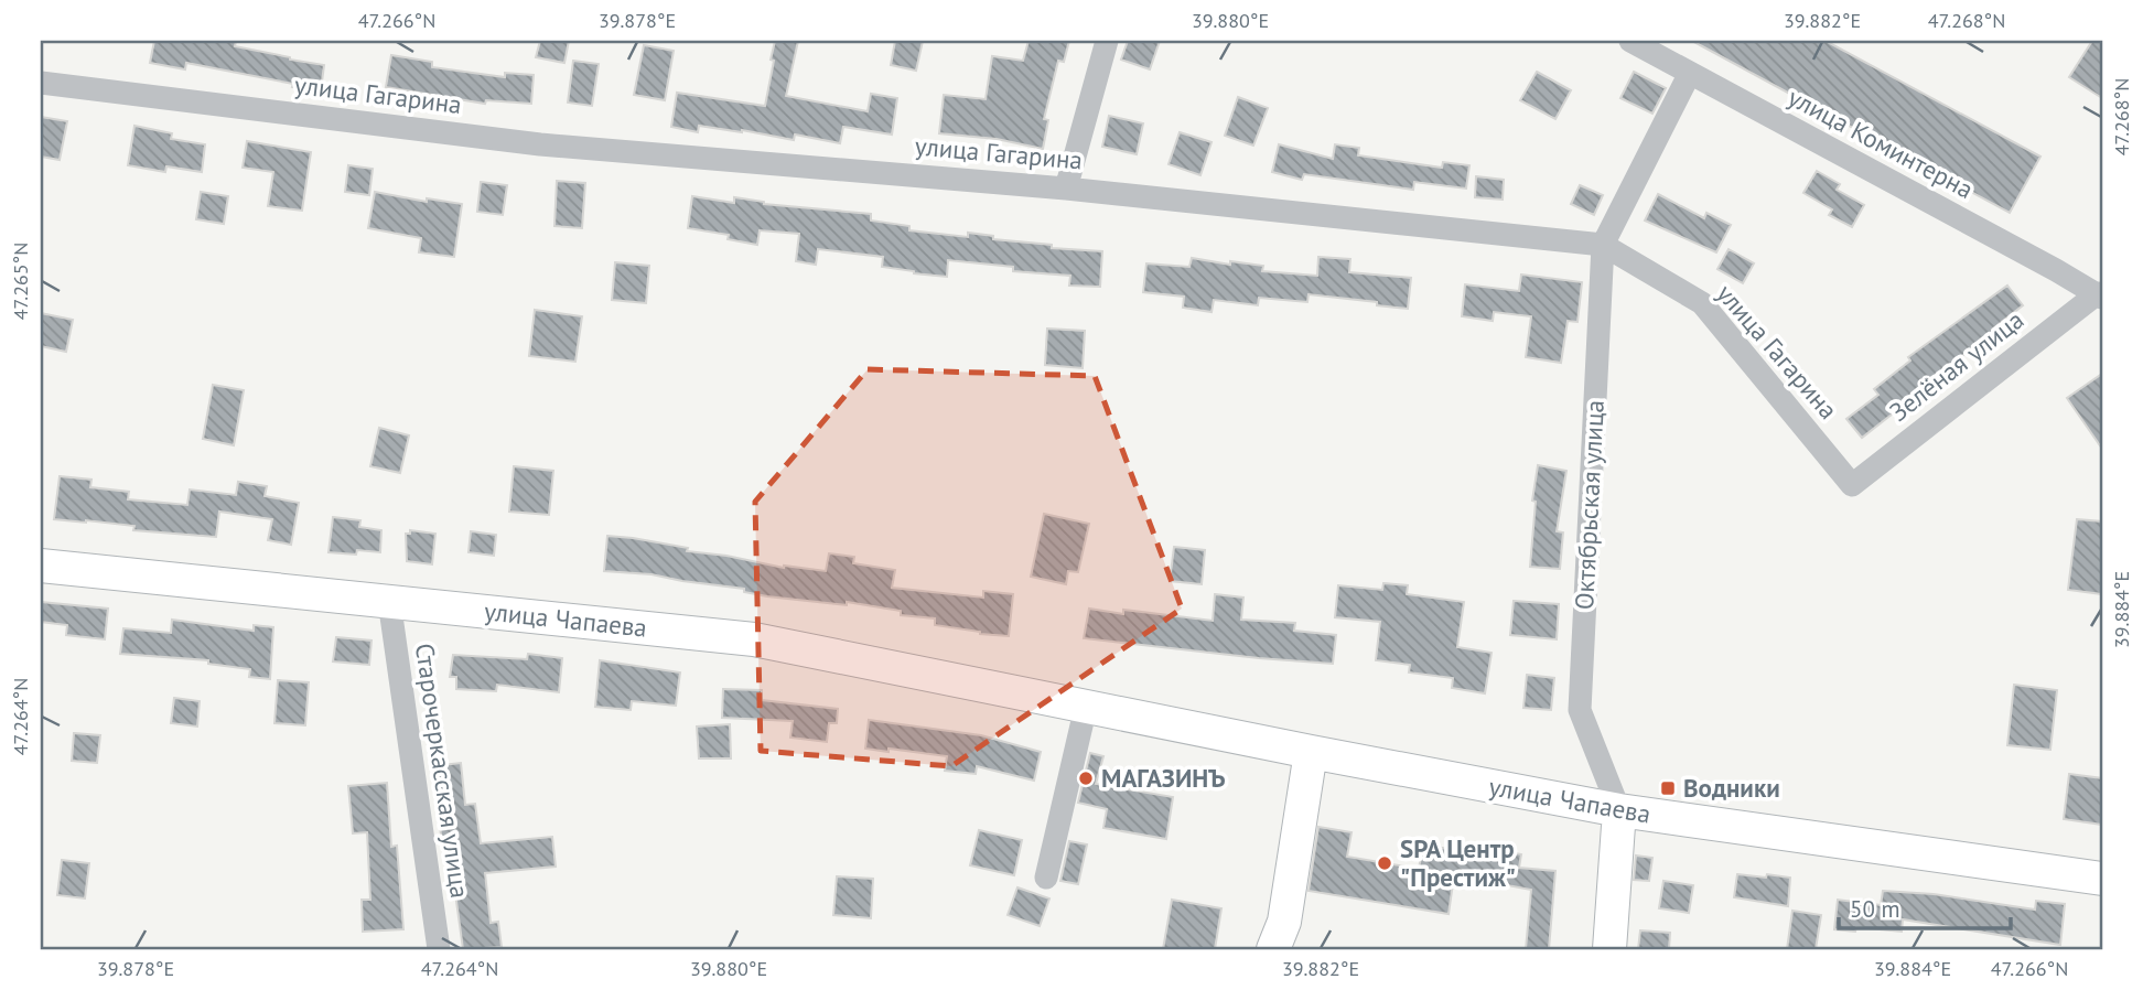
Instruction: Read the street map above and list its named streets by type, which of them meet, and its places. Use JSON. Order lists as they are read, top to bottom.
{
  "streets": {
    "main road": ["Октябрьская улица", "улица Чапаева"],
    "street": [
      "улица Гагарина",
      "улица Коминтерна",
      "Зелёная улица",
      "Старочеркасская улица"
    ]
  },
  "crossings": [
    ["улица Гагарина", "Зелёная улица"],
    ["улица Гагарина", "Октябрьская улица"],
    ["улица Коминтерна", "Зелёная улица"],
    ["улица Коминтерна", "Октябрьская улица"],
    ["Октябрьская улица", "улица Чапаева"],
    ["улица Чапаева", "Старочеркасская улица"]
  ],
  "places": {
    "other": ["МАГАЗИНЪ", "SPA Центр \"Престиж\""],
    "transit": ["Водники"]
  },
  "scale_bar": "50 m",
  "coordinates": [
    "47.266°N",
    "39.878°E",
    "39.880°E",
    "39.882°E",
    "47.268°N",
    "47.265°N",
    "39.884°E",
    "47.264°N"
  ]
}
